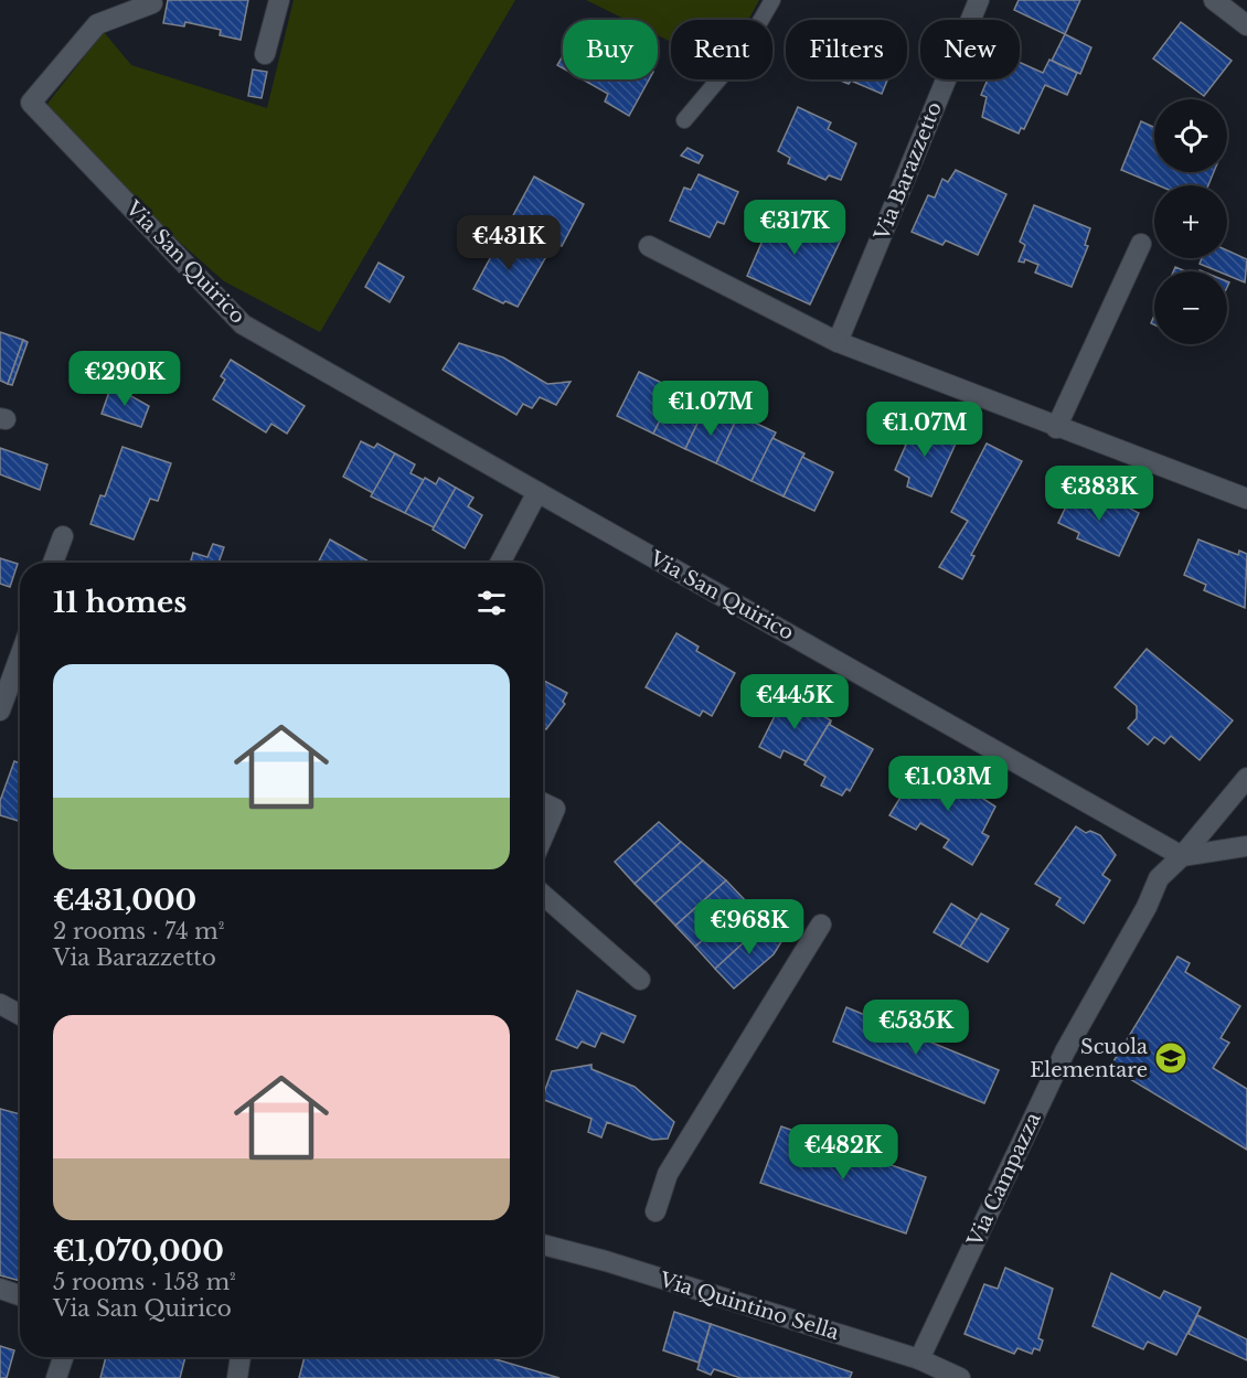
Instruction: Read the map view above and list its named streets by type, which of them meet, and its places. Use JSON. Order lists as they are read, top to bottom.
{
  "streets": {
    "street": [
      "Via Barazzetto",
      "Via San Quirico",
      "Via Campazza",
      "Via Quintino Sella"
    ]
  },
  "crossings": [
    ["Via San Quirico", "Via Campazza"],
    ["Via Campazza", "Via Quintino Sella"]
  ],
  "places": {
    "school or university": ["Scuola Elementare"]
  },
  "page": {
    "chip": [
      "Buy",
      "Rent",
      "Filters",
      "New"
    ],
    "map_buttons": ["+", "−"],
    "price": [
      "€317K",
      "€431K",
      "€290K",
      "€1.07M",
      "€1.07M",
      "€383K",
      "€445K",
      "€1.03M",
      "€968K",
      "€535K",
      "€482K"
    ],
    "heading": "11 homes",
    "list": [
      {
        "name": "€431,000",
        "note": "2 rooms · 74 m² · Via Barazzetto"
      },
      {
        "name": "€1,070,000",
        "note": "5 rooms · 153 m² · Via San Quirico"
      }
    ]
  }
}
